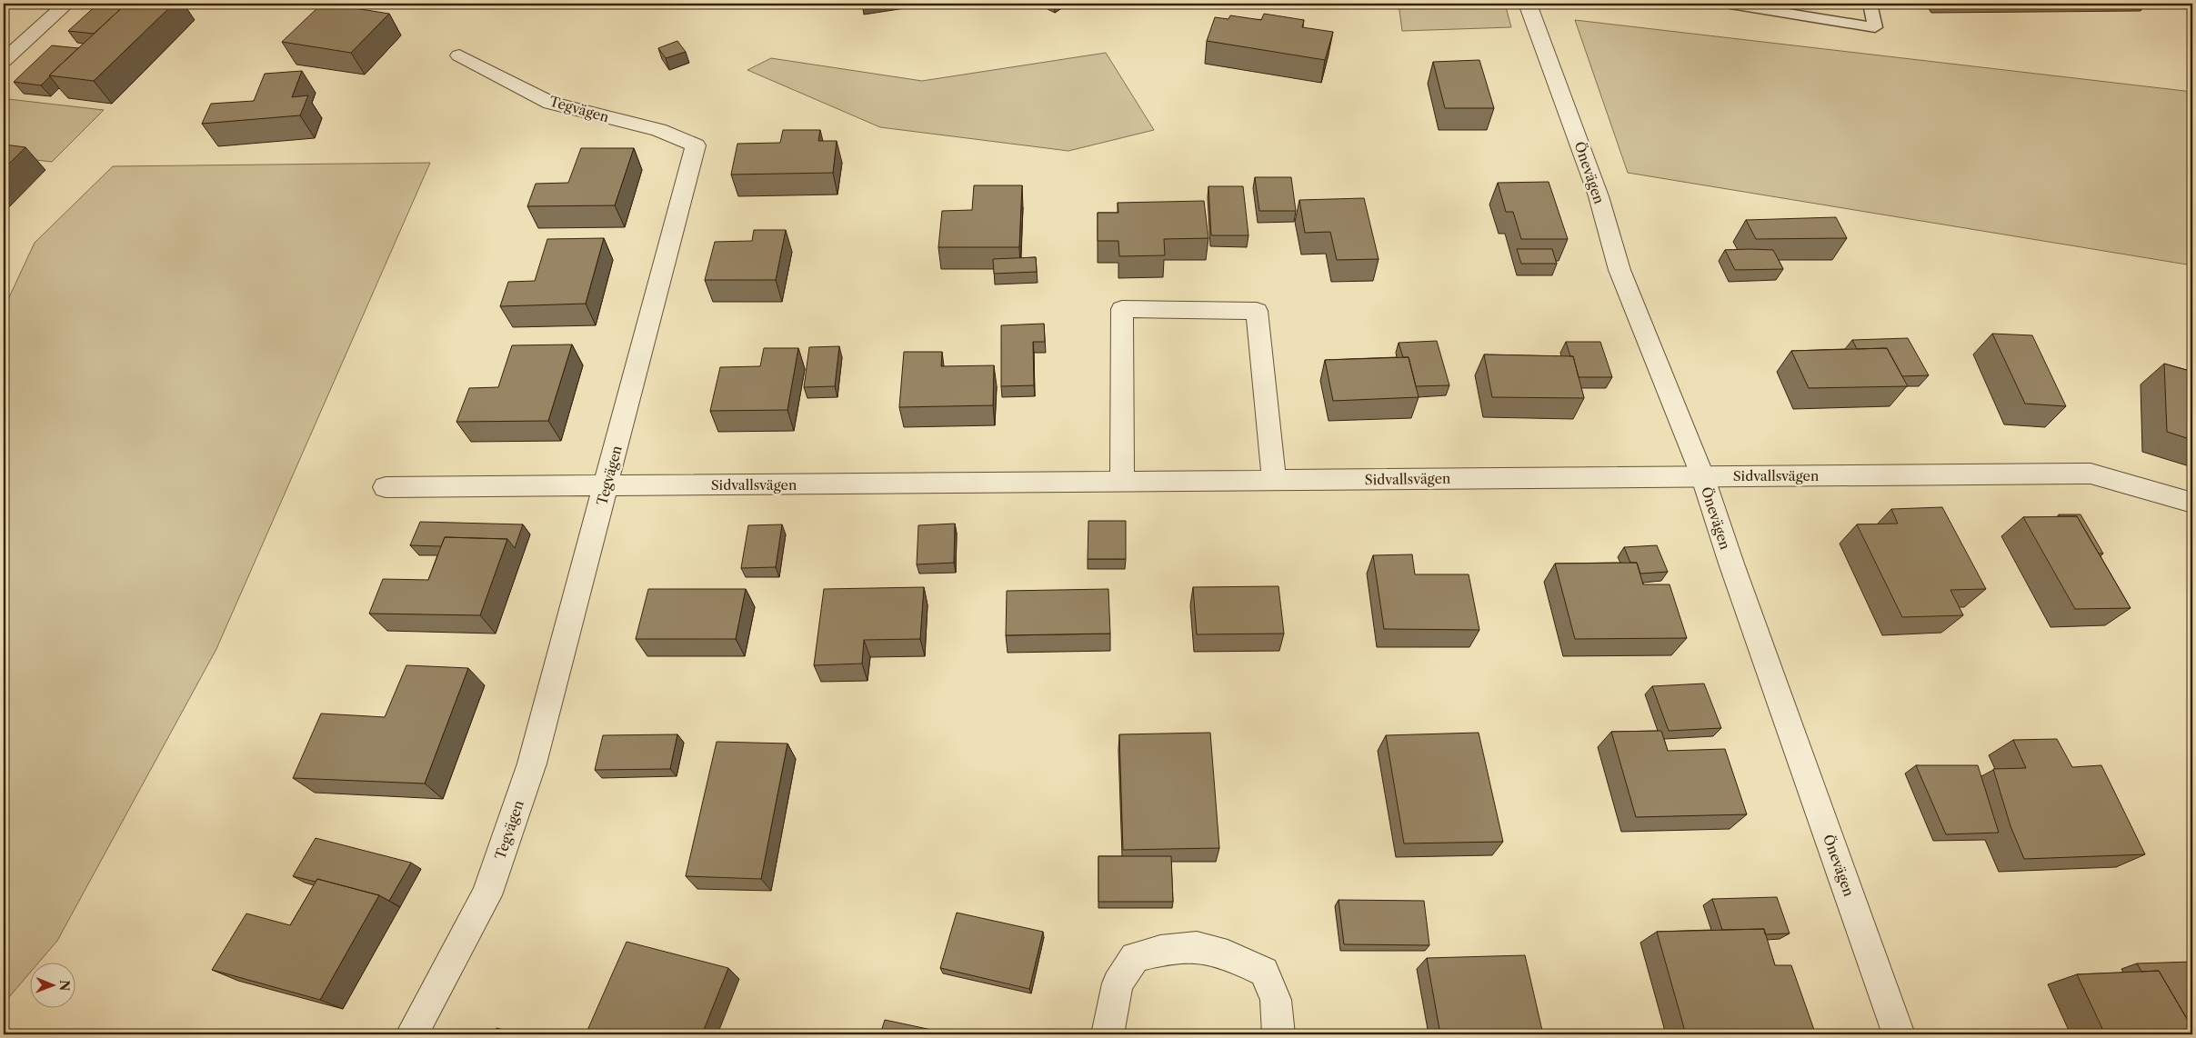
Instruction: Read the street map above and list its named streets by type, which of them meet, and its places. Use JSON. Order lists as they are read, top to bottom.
{
  "streets": {
    "street": ["Tegvägen", "Önevägen", "Sidvallsvägen"]
  },
  "crossings": [
    ["Tegvägen", "Sidvallsvägen"],
    ["Önevägen", "Sidvallsvägen"]
  ],
  "north": "right"
}
